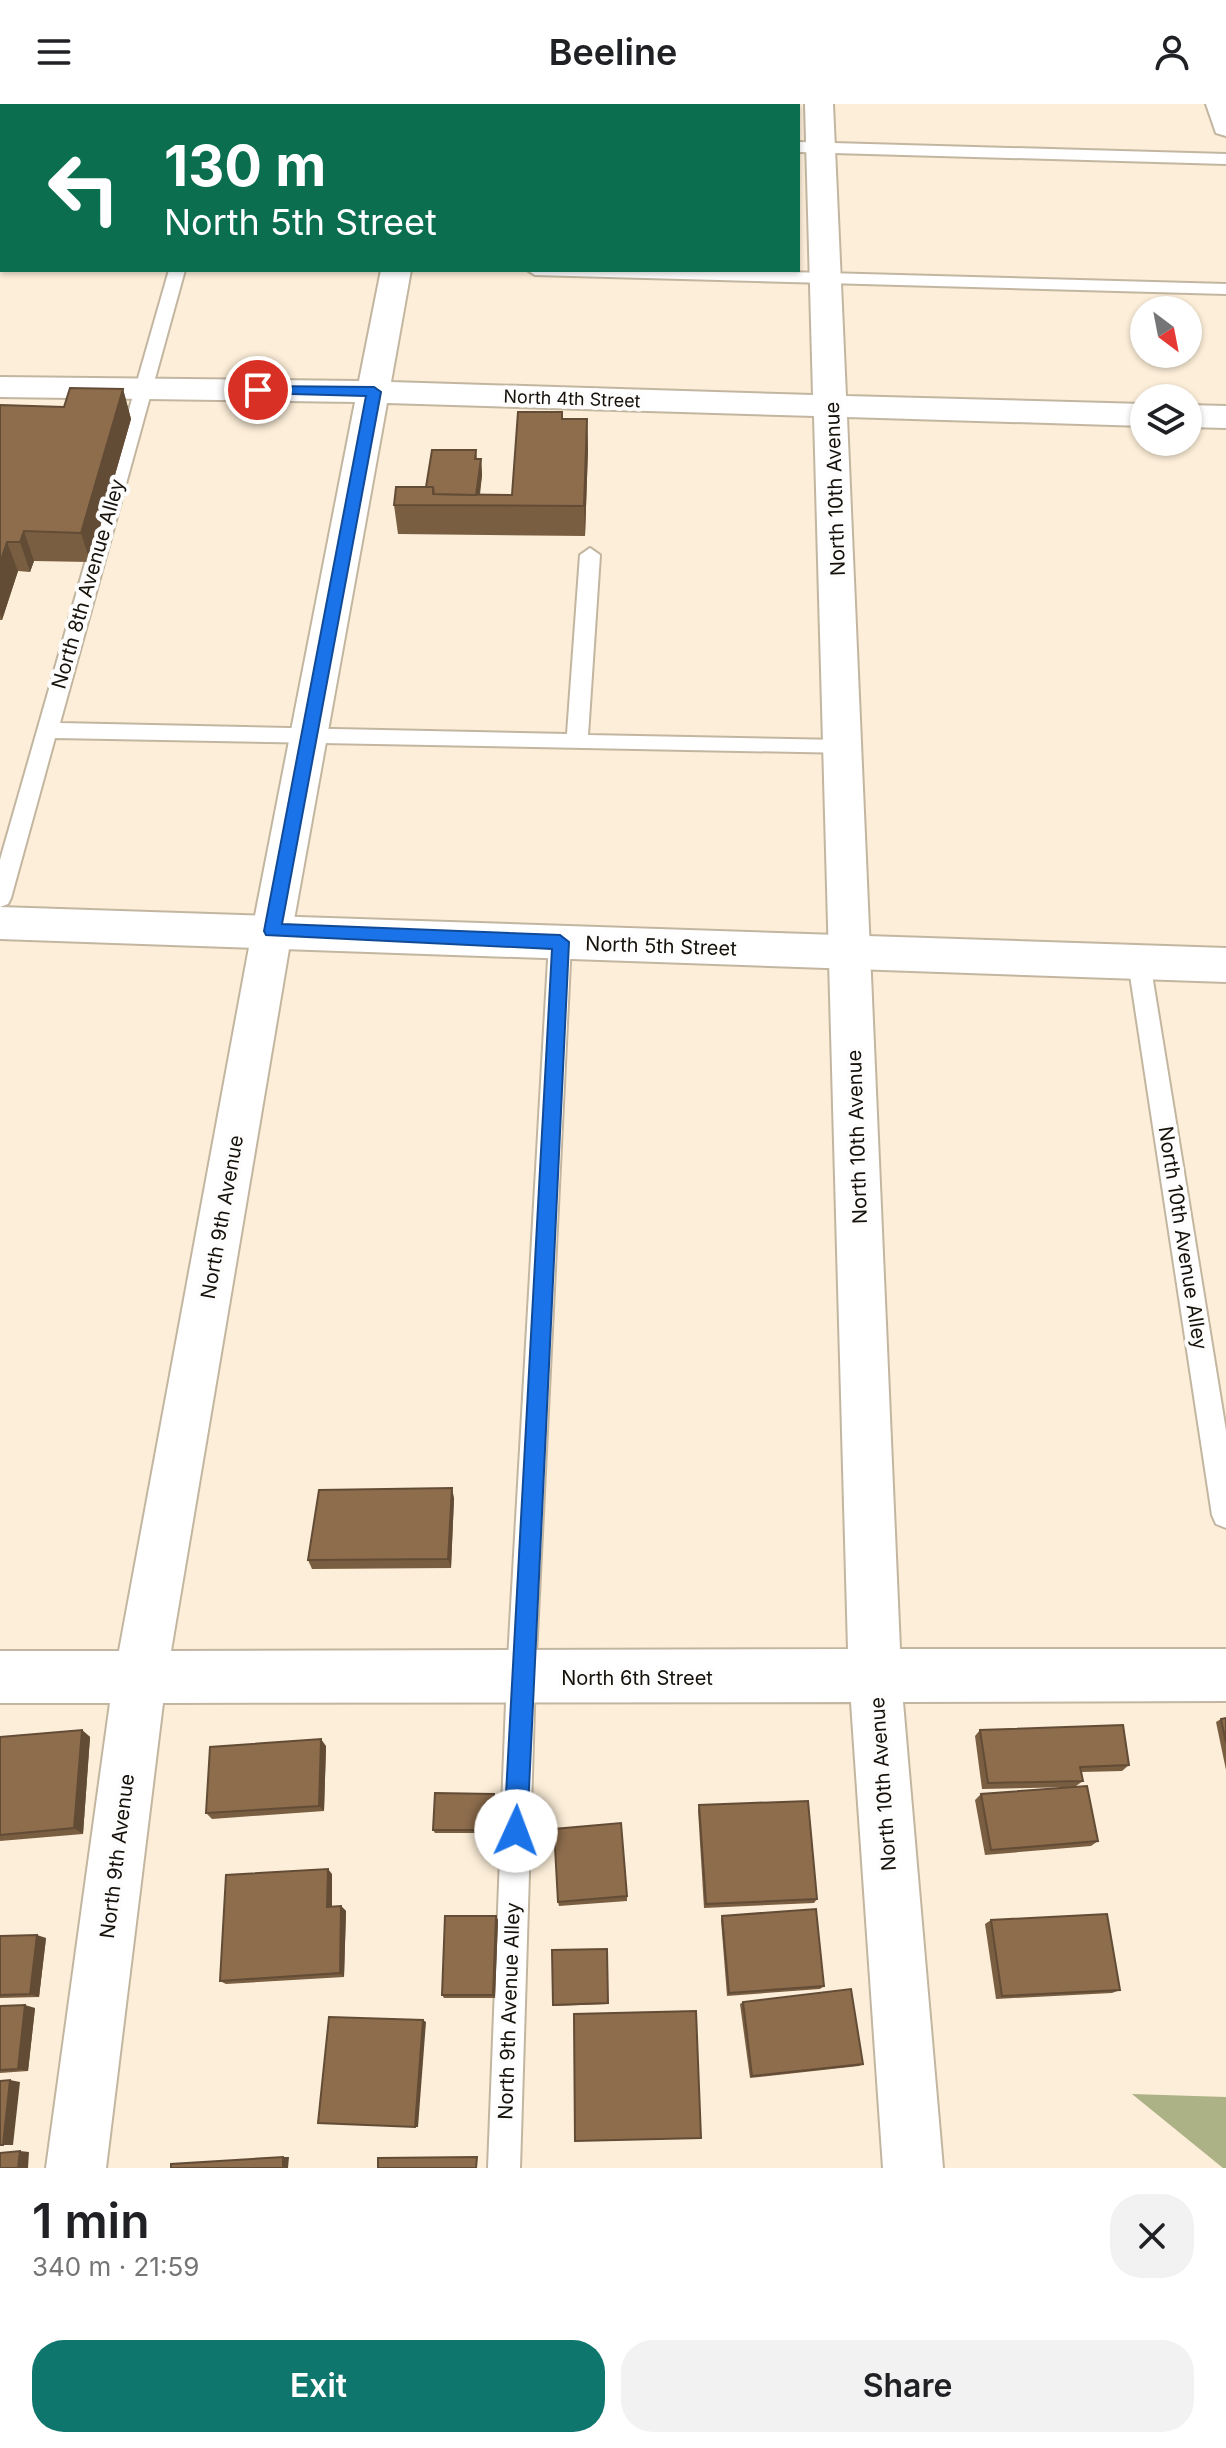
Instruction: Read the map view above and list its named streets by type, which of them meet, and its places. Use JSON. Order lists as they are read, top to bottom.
{
  "streets": {
    "street": [
      "North 4th Street",
      "North 10th Avenue",
      "North 5th Street",
      "North 9th Avenue",
      "North 6th Street"
    ],
    "lane": ["North 8th Avenue Alley", "North 10th Avenue Alley", "North 9th Avenue Alley"]
  },
  "crossings": [
    ["North 4th Street", "North 10th Avenue"],
    ["North 4th Street", "North 8th Avenue Alley"],
    ["North 4th Street", "North 9th Avenue"],
    ["North 10th Avenue", "North 5th Street"],
    ["North 10th Avenue", "North 6th Street"],
    ["North 5th Street", "North 9th Avenue"],
    ["North 5th Street", "North 10th Avenue Alley"],
    ["North 5th Street", "North 9th Avenue Alley"],
    ["North 9th Avenue", "North 6th Street"],
    ["North 6th Street", "North 9th Avenue Alley"]
  ],
  "north": "bottom right",
  "page": {
    "header": "Beeline",
    "turn": ["130 m", "North 5th Street"],
    "heading": ["1 min", "340 m · 21:59"],
    "buttons": ["Exit", "Share"]
  }
}
